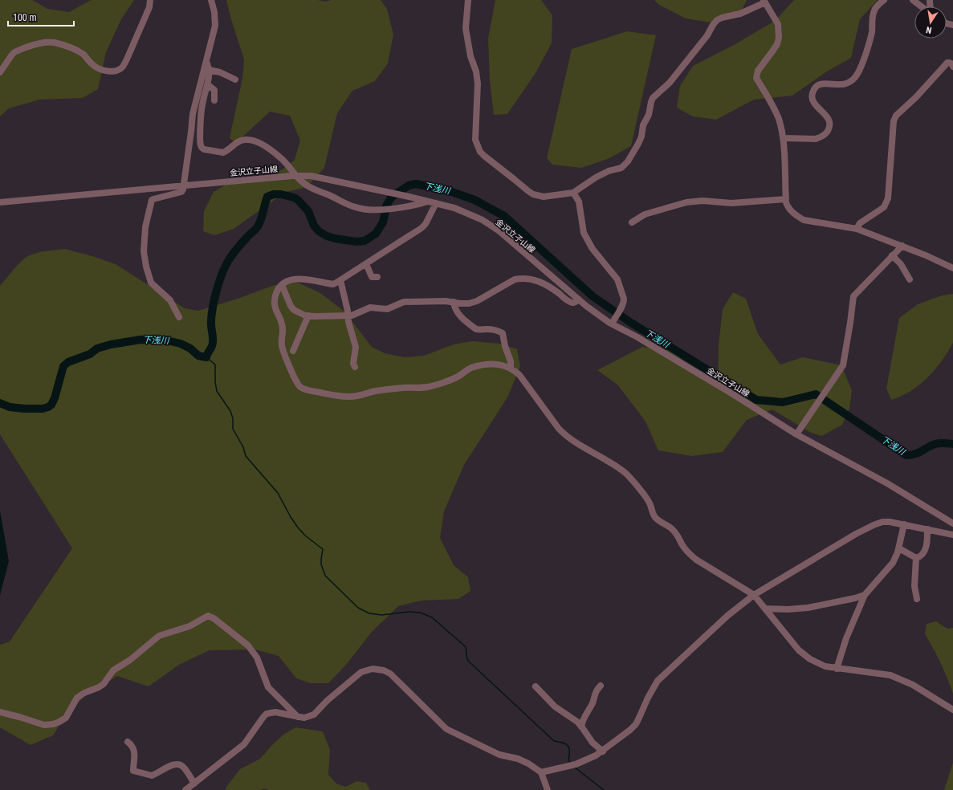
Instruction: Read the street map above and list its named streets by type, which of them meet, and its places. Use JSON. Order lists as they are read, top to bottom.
{
  "streets": {
    "street": ["金沢立子山線"]
  },
  "water": ["下浅川"],
  "scale_bar": "100 m",
  "north": "bottom"
}
